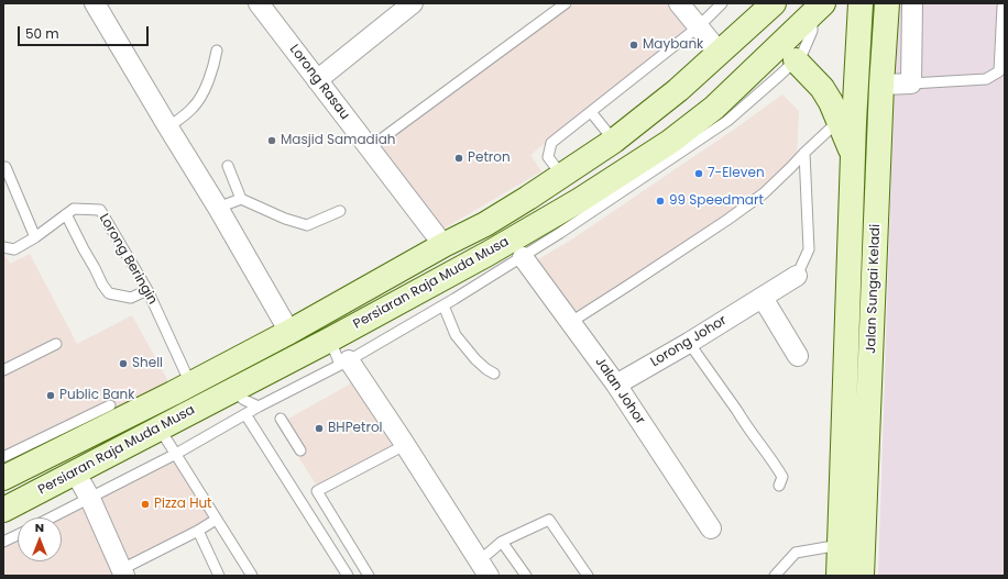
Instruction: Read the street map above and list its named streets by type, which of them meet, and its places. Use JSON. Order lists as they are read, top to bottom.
{
  "streets": {
    "main road": ["Persiaran Raja Muda Musa", "Jalan Sungai Keladi"],
    "street": ["Lorong Rasau", "Lorong Johor", "Jalan Johor"],
    "lane": ["Lorong Beringin"]
  },
  "crossings": [
    ["Lorong Rasau", "Persiaran Raja Muda Musa"],
    ["Lorong Beringin", "Persiaran Raja Muda Musa"],
    ["Lorong Johor", "Jalan Johor"]
  ],
  "places": [
    "Maybank",
    "Masjid Samadiah",
    "Petron",
    "7-Eleven",
    "99 Speedmart",
    "Shell",
    "Public Bank",
    "BHPetrol",
    "Pizza Hut"
  ],
  "scale_bar": "50 m",
  "north": "top"
}
